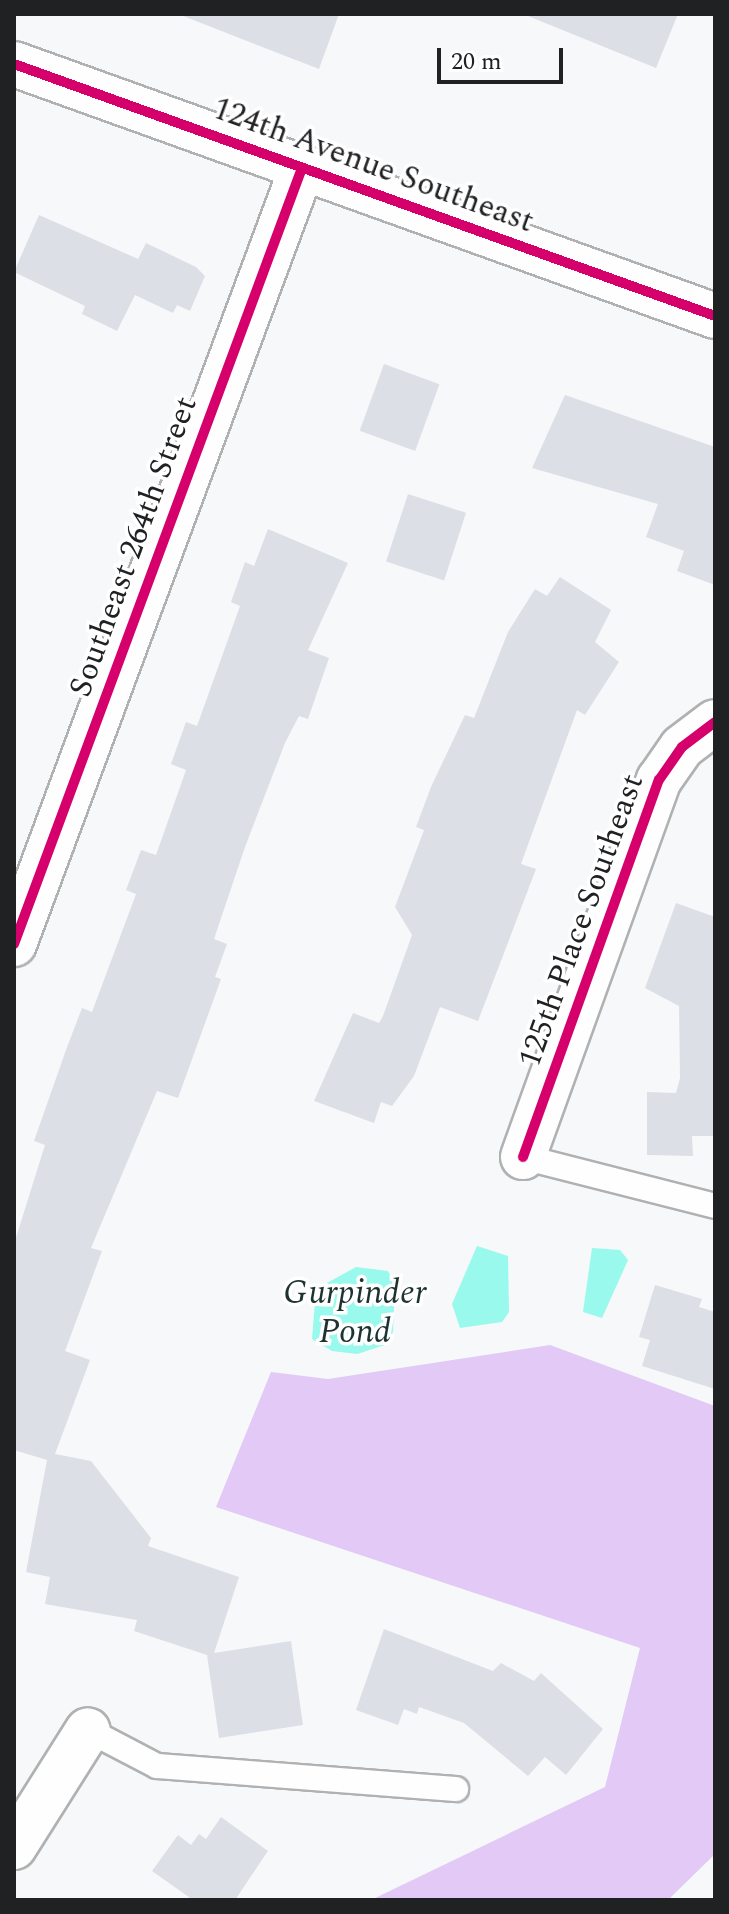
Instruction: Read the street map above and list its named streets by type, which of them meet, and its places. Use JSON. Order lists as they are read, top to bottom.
{
  "streets": {
    "street": ["124th Avenue Southeast", "Southeast 264th Street", "125th Place Southeast"]
  },
  "crossings": [
    ["124th Avenue Southeast", "Southeast 264th Street"]
  ],
  "water": ["Gurpinder Pond"],
  "scale_bar": "20 m"
}
